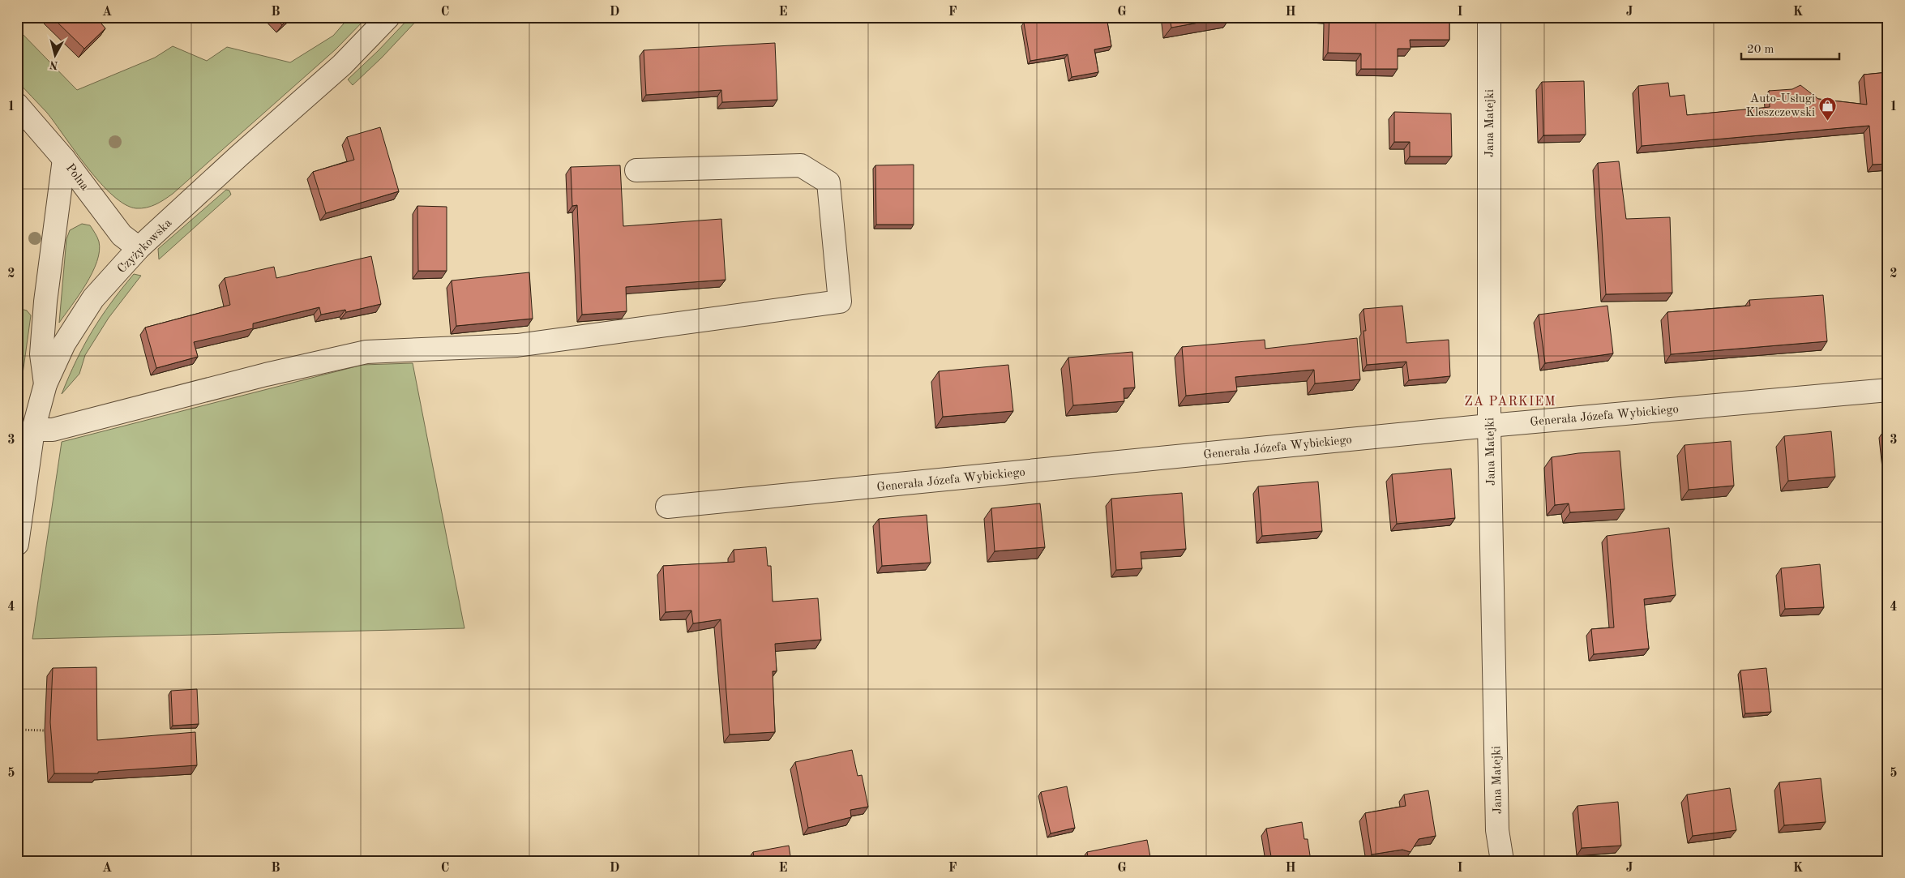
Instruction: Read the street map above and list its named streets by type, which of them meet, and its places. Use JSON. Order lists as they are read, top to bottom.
{
  "streets": {
    "street": [
      "Jana Matejki",
      "Polna",
      "Czyżykowska",
      "Generała Józefa Wybickiego"
    ]
  },
  "crossings": [
    ["Jana Matejki", "Generała Józefa Wybickiego"],
    ["Polna", "Czyżykowska"]
  ],
  "districts": ["ZA PARKIEM"],
  "places": {
    "shop": ["Auto-Usługi Kleszczewski"]
  },
  "scale_bar": "20 m",
  "north": "bottom",
  "grid": {
    "columns": [
      "A",
      "B",
      "C",
      "D",
      "E",
      "F",
      "G",
      "H",
      "I",
      "J",
      "K"
    ],
    "rows": [
      "1",
      "2",
      "3",
      "4",
      "5"
    ]
  }
}
